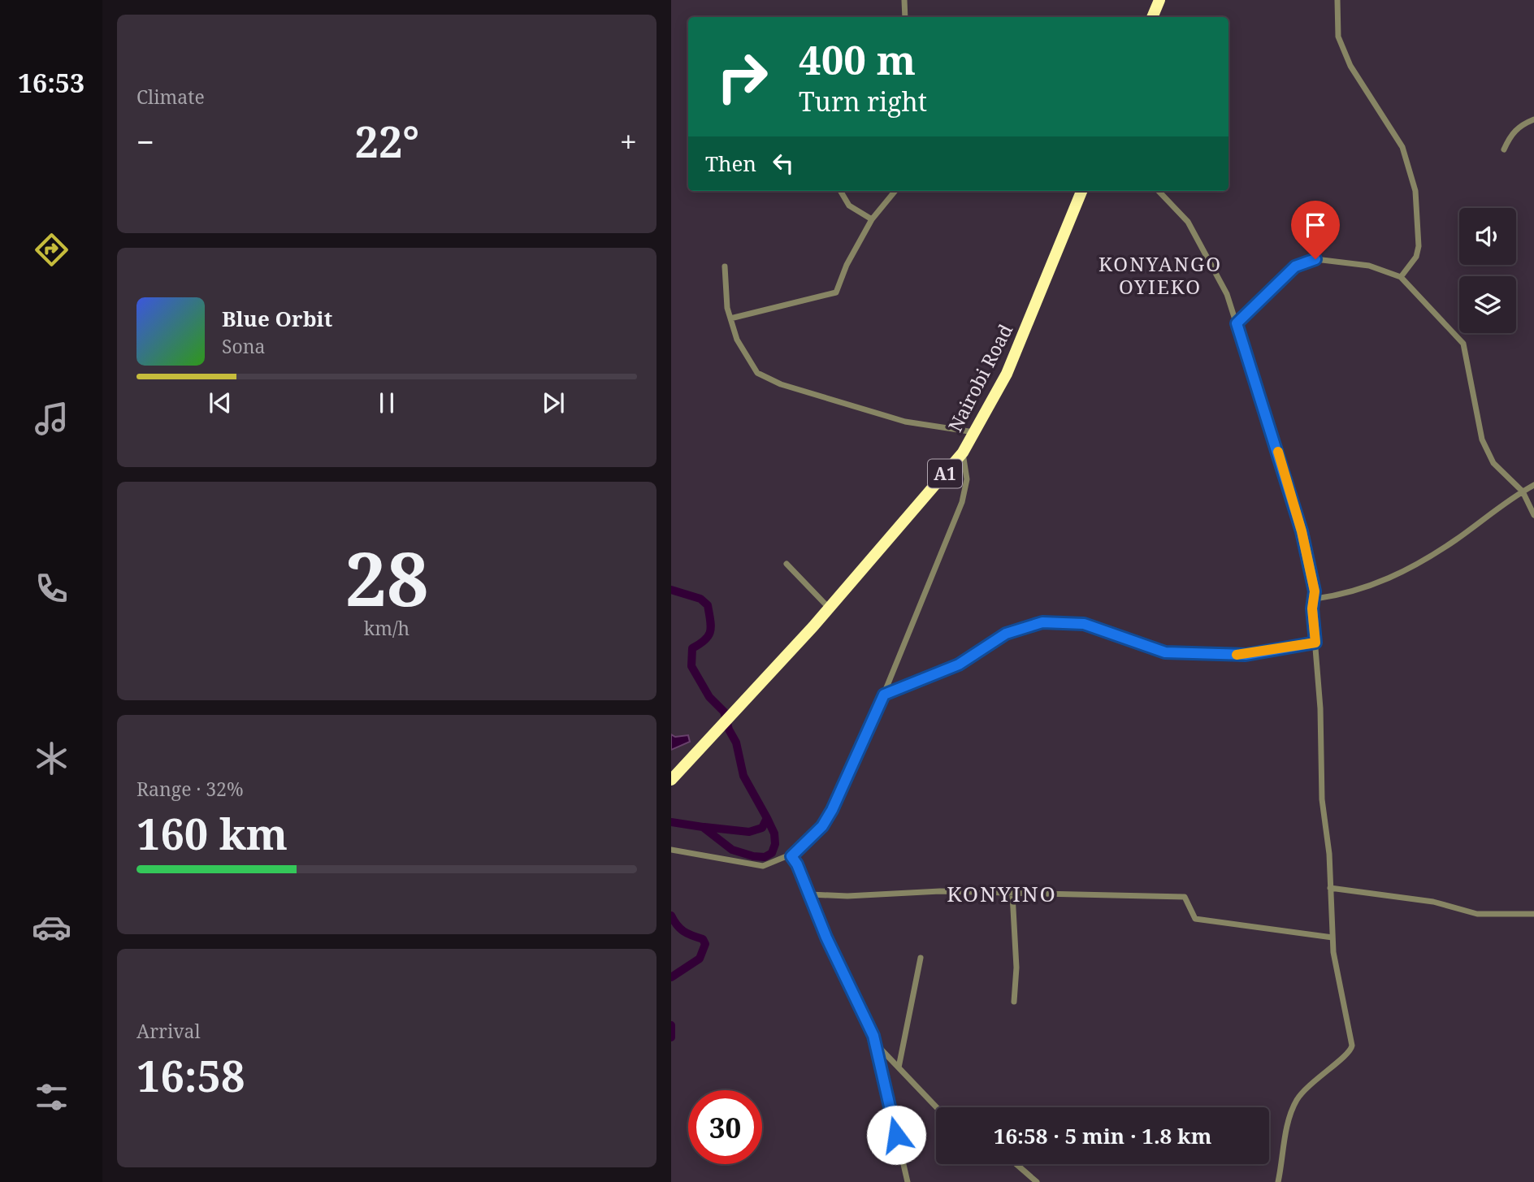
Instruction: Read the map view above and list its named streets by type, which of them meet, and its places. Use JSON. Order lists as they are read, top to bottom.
{
  "streets": {
    "highway": ["Nairobi Road", "A1"]
  },
  "districts": ["KONYANGO OYIEKO", "KONYINO"],
  "page": {
    "tabs": "16:53",
    "tile": [
      "Climate",
      ["28", "km/h"],
      ["Range · 32%", "160 km"],
      ["Arrival", "16:58"]
    ],
    "turn": ["400 m", "Turn right"],
    "heat": ["−", "22°", "+"],
    "then": "Then",
    "song": ["Blue Orbit", "Sona"],
    "limit": "30",
    "trip": "16:58 · 5 min · 1.8 km"
  }
}
